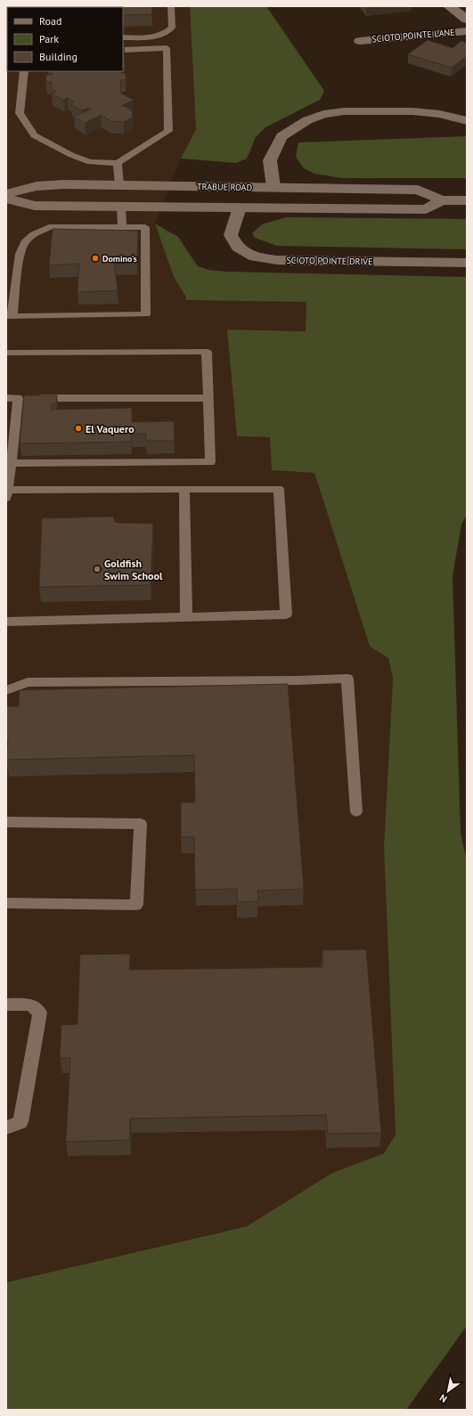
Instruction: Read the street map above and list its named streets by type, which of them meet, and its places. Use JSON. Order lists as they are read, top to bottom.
{
  "streets": {
    "main road": ["SCIOTO POINTE LANE", "TRABUE ROAD", "SCIOTO POINTE DRIVE"]
  },
  "crossings": [
    ["TRABUE ROAD", "SCIOTO POINTE DRIVE"]
  ],
  "places": ["Domino's", "El Vaquero", "Goldfish Swim School"],
  "legend": ["Road", "Park", "Building"],
  "north": "bottom left"
}
